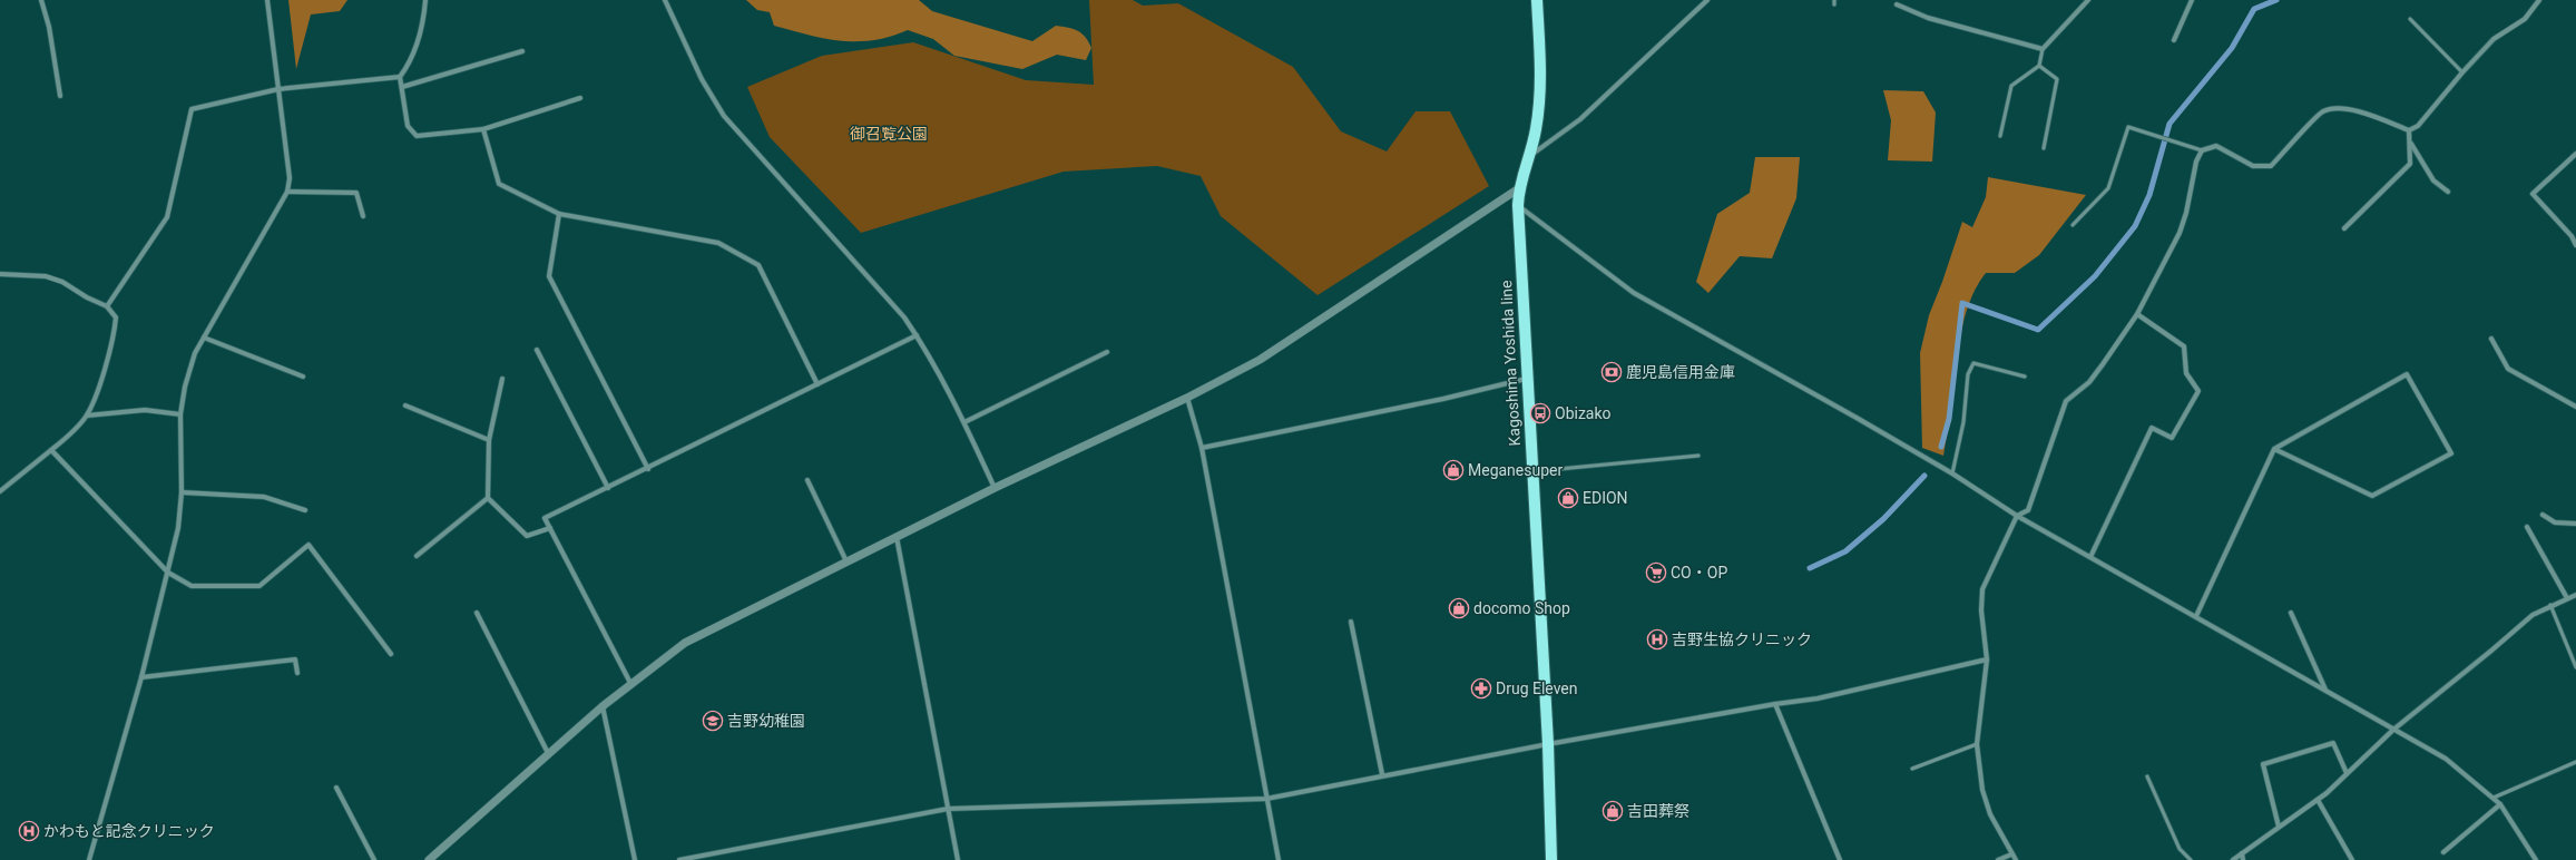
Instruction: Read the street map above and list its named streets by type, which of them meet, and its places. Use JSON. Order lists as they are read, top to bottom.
{
  "streets": {
    "main road": ["Kagoshima Yoshida line"]
  },
  "parks": ["御召覧公園"],
  "places": {
    "bank": ["鹿児島信用金庫"],
    "bus stop": ["Obizako"],
    "shop": [
      "Meganesuper",
      "EDION",
      "docomo Shop",
      "吉田葬祭"
    ],
    "supermarket": ["CO・OP"],
    "hospital": ["吉野生協クリニック", "かわもと記念クリニック"],
    "pharmacy": ["Drug Eleven"],
    "school or university": ["吉野幼稚園"]
  }
}
